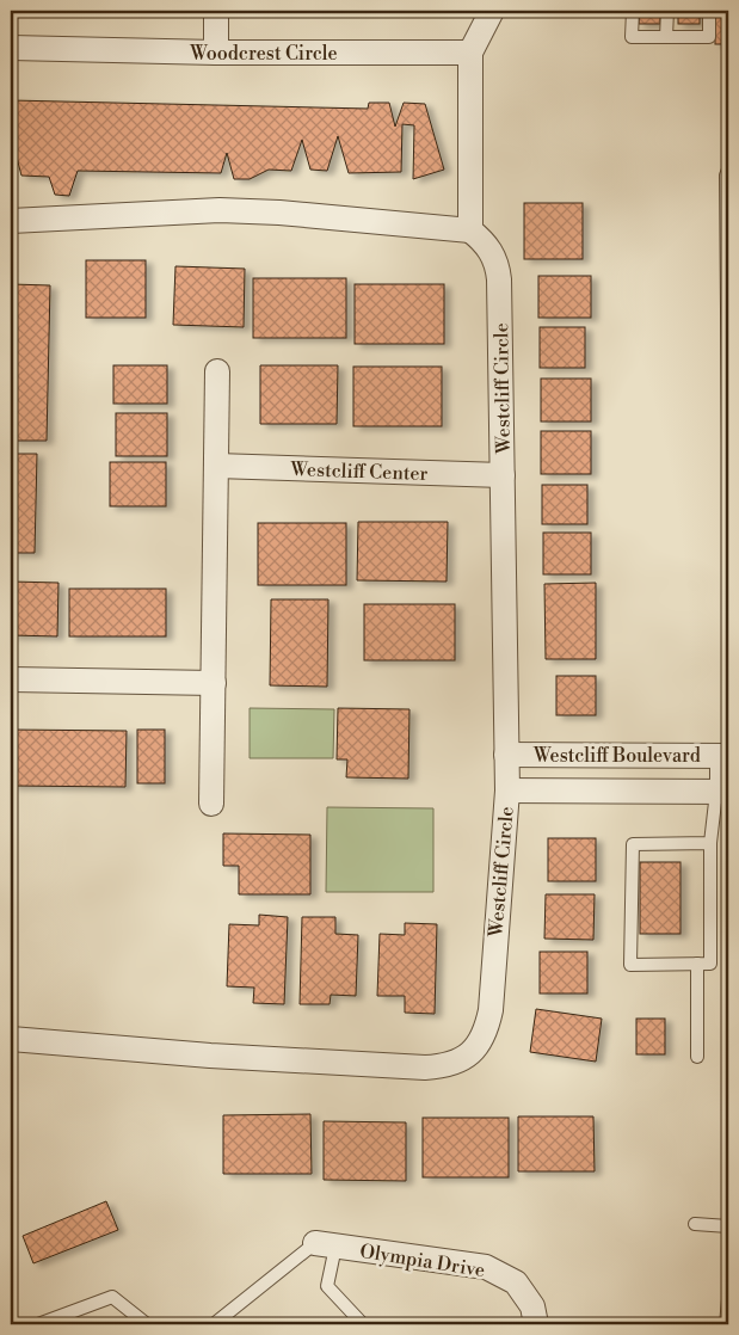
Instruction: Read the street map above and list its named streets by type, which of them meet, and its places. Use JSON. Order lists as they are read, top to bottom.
{
  "streets": {
    "street": [
      "Woodcrest Circle",
      "Westcliff Circle",
      "Westcliff Center",
      "Westcliff Boulevard",
      "Olympia Drive"
    ]
  },
  "crossings": [
    ["Westcliff Circle", "Westcliff Center"],
    ["Westcliff Circle", "Westcliff Boulevard"]
  ]
}
